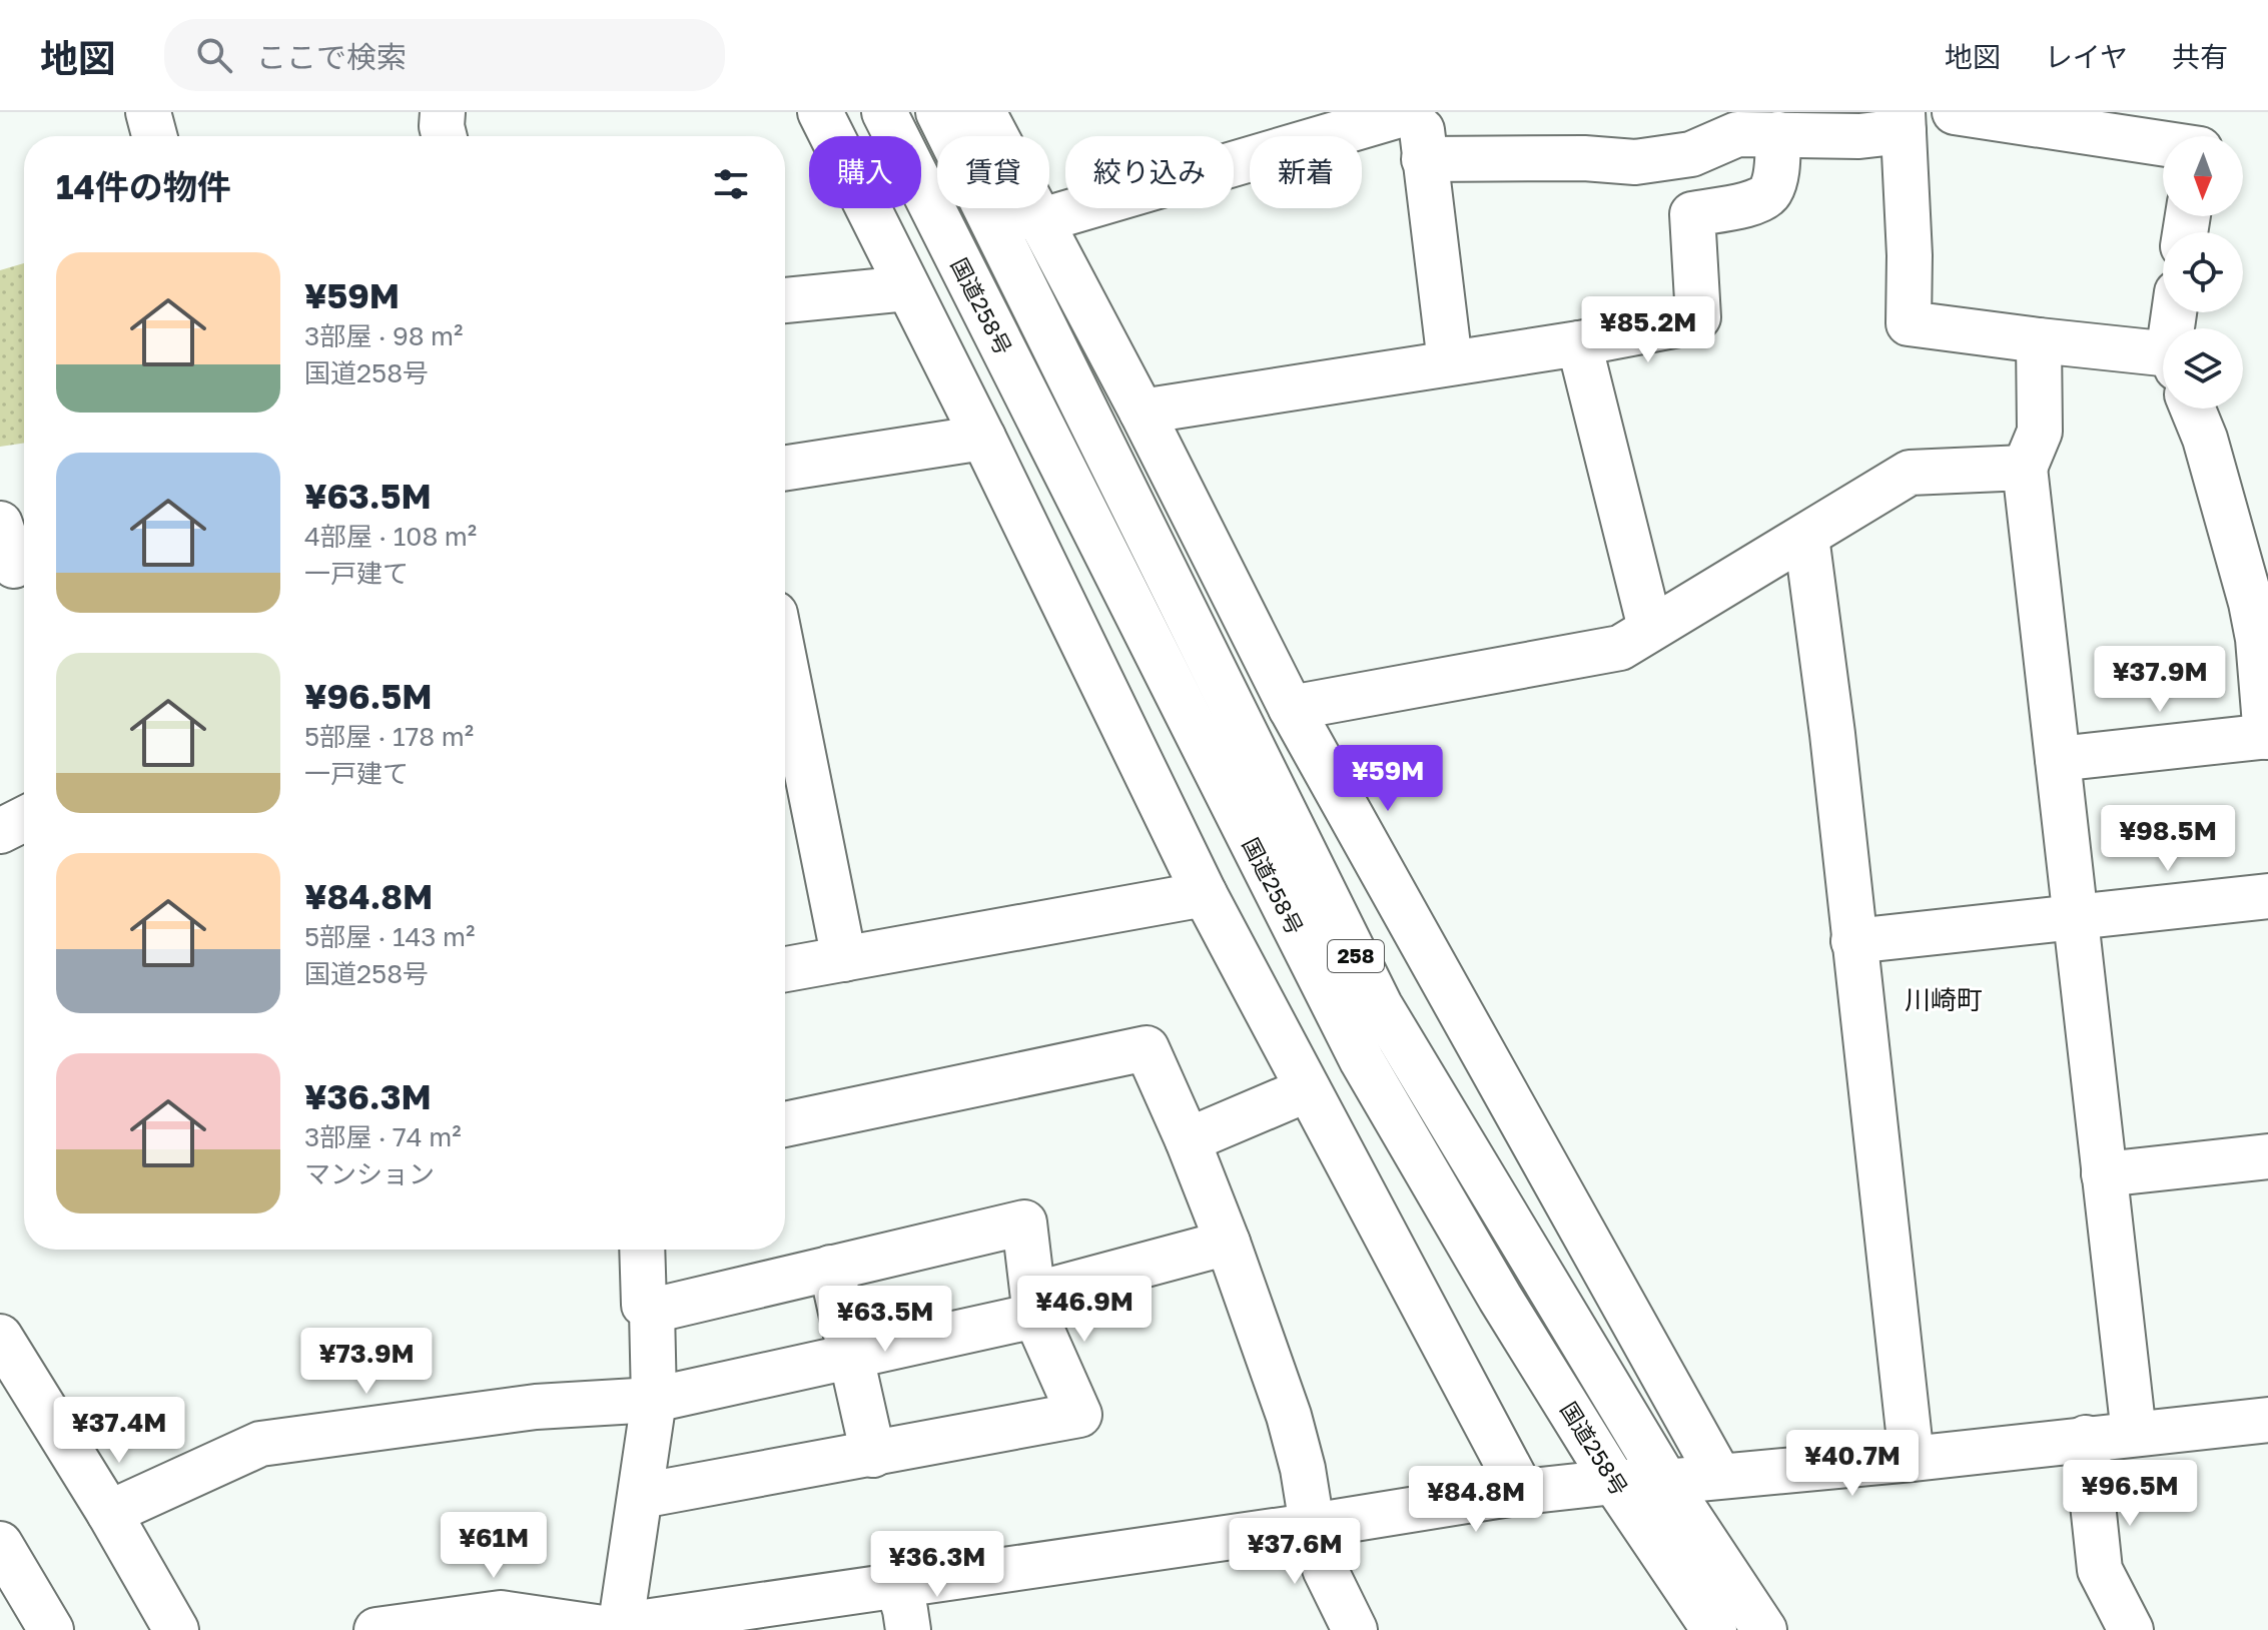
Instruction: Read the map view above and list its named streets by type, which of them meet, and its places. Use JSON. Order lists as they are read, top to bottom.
{
  "streets": {
    "main road": ["国道258号", "258"]
  },
  "districts": ["川崎町"],
  "north": "bottom",
  "page": {
    "header": "地図",
    "search": "ここで検索",
    "nav": ["地図", "レイヤ", "共有"],
    "chip": [
      "購入",
      "賃貸",
      "絞り込み",
      "新着"
    ],
    "heading": "14件の物件",
    "list": [
      {
        "name": "¥59M",
        "note": "3部屋 · 98 m² · 国道258号"
      },
      {
        "name": "¥63.5M",
        "note": "4部屋 · 108 m² · 一戸建て"
      },
      {
        "name": "¥96.5M",
        "note": "5部屋 · 178 m² · 一戸建て"
      },
      {
        "name": "¥84.8M",
        "note": "5部屋 · 143 m² · 国道258号"
      },
      {
        "name": "¥36.3M",
        "note": "3部屋 · 74 m² · マンション"
      }
    ],
    "price": [
      "¥85.2M",
      "¥37.9M",
      "¥59M",
      "¥98.5M",
      "¥46.9M",
      "¥63.5M",
      "¥73.9M",
      "¥37.4M",
      "¥40.7M",
      "¥96.5M",
      "¥84.8M",
      "¥61M",
      "¥37.6M",
      "¥36.3M"
    ]
  }
}
